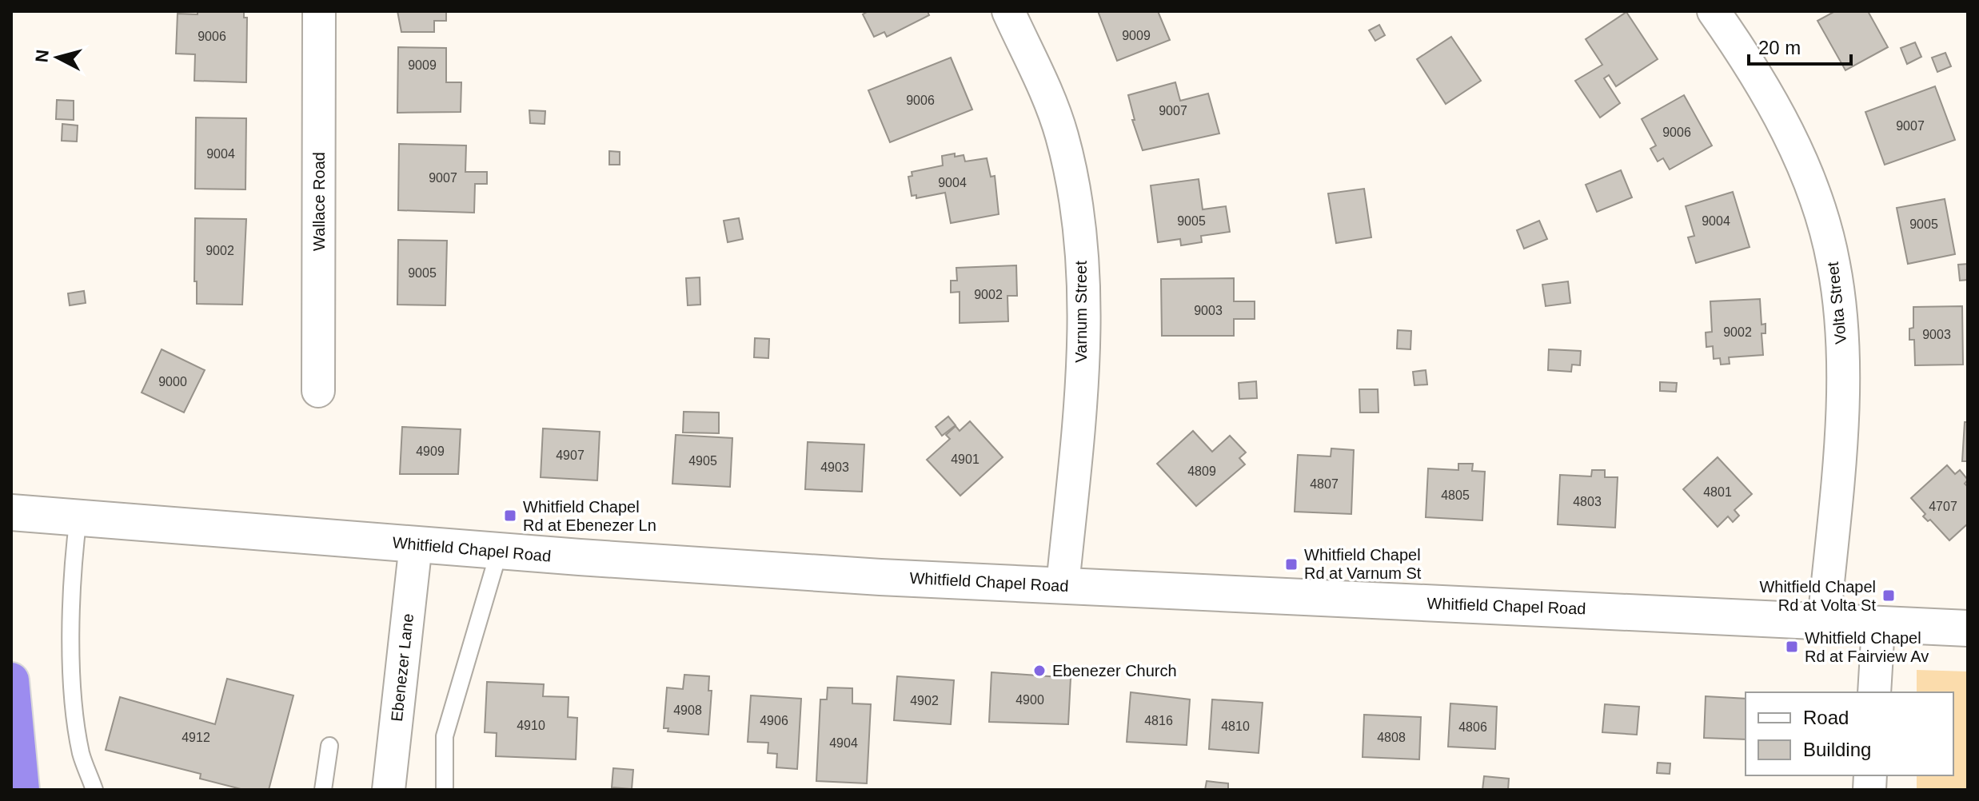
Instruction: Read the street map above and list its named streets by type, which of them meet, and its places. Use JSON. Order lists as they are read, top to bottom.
{
  "streets": {
    "street": [
      "Wallace Road",
      "Volta Street",
      "Varnum Street",
      "Whitfield Chapel Road",
      "Ebenezer Lane"
    ]
  },
  "crossings": [
    ["Volta Street", "Whitfield Chapel Road"],
    ["Varnum Street", "Whitfield Chapel Road"],
    ["Whitfield Chapel Road", "Ebenezer Lane"]
  ],
  "places": {
    "transit": [
      "Whitfield Chapel Rd at Ebenezer Ln",
      "Whitfield Chapel Rd at Varnum St",
      "Whitfield Chapel Rd at Volta St",
      "Whitfield Chapel Rd at Fairview Av"
    ],
    "other": ["Ebenezer Church"]
  },
  "house_numbers": [
    "9009",
    "9006",
    "9009",
    "9006",
    "9007",
    "9007",
    "9006",
    "9004",
    "9007",
    "9004",
    "9005",
    "9004",
    "9005",
    "9002",
    "9005",
    "9002",
    "9003",
    "9002",
    "9003",
    "9000",
    "4909",
    "4907",
    "4901",
    "4905",
    "4903",
    "4809",
    "4807",
    "4801",
    "4805",
    "4803",
    "4707",
    "4900",
    "4902",
    "4908",
    "4906",
    "4816",
    "4910",
    "4810",
    "4806",
    "4912",
    "4808",
    "4904"
  ],
  "legend": ["Road", "Building"],
  "scale_bar": "20 m",
  "north": "left"
}
